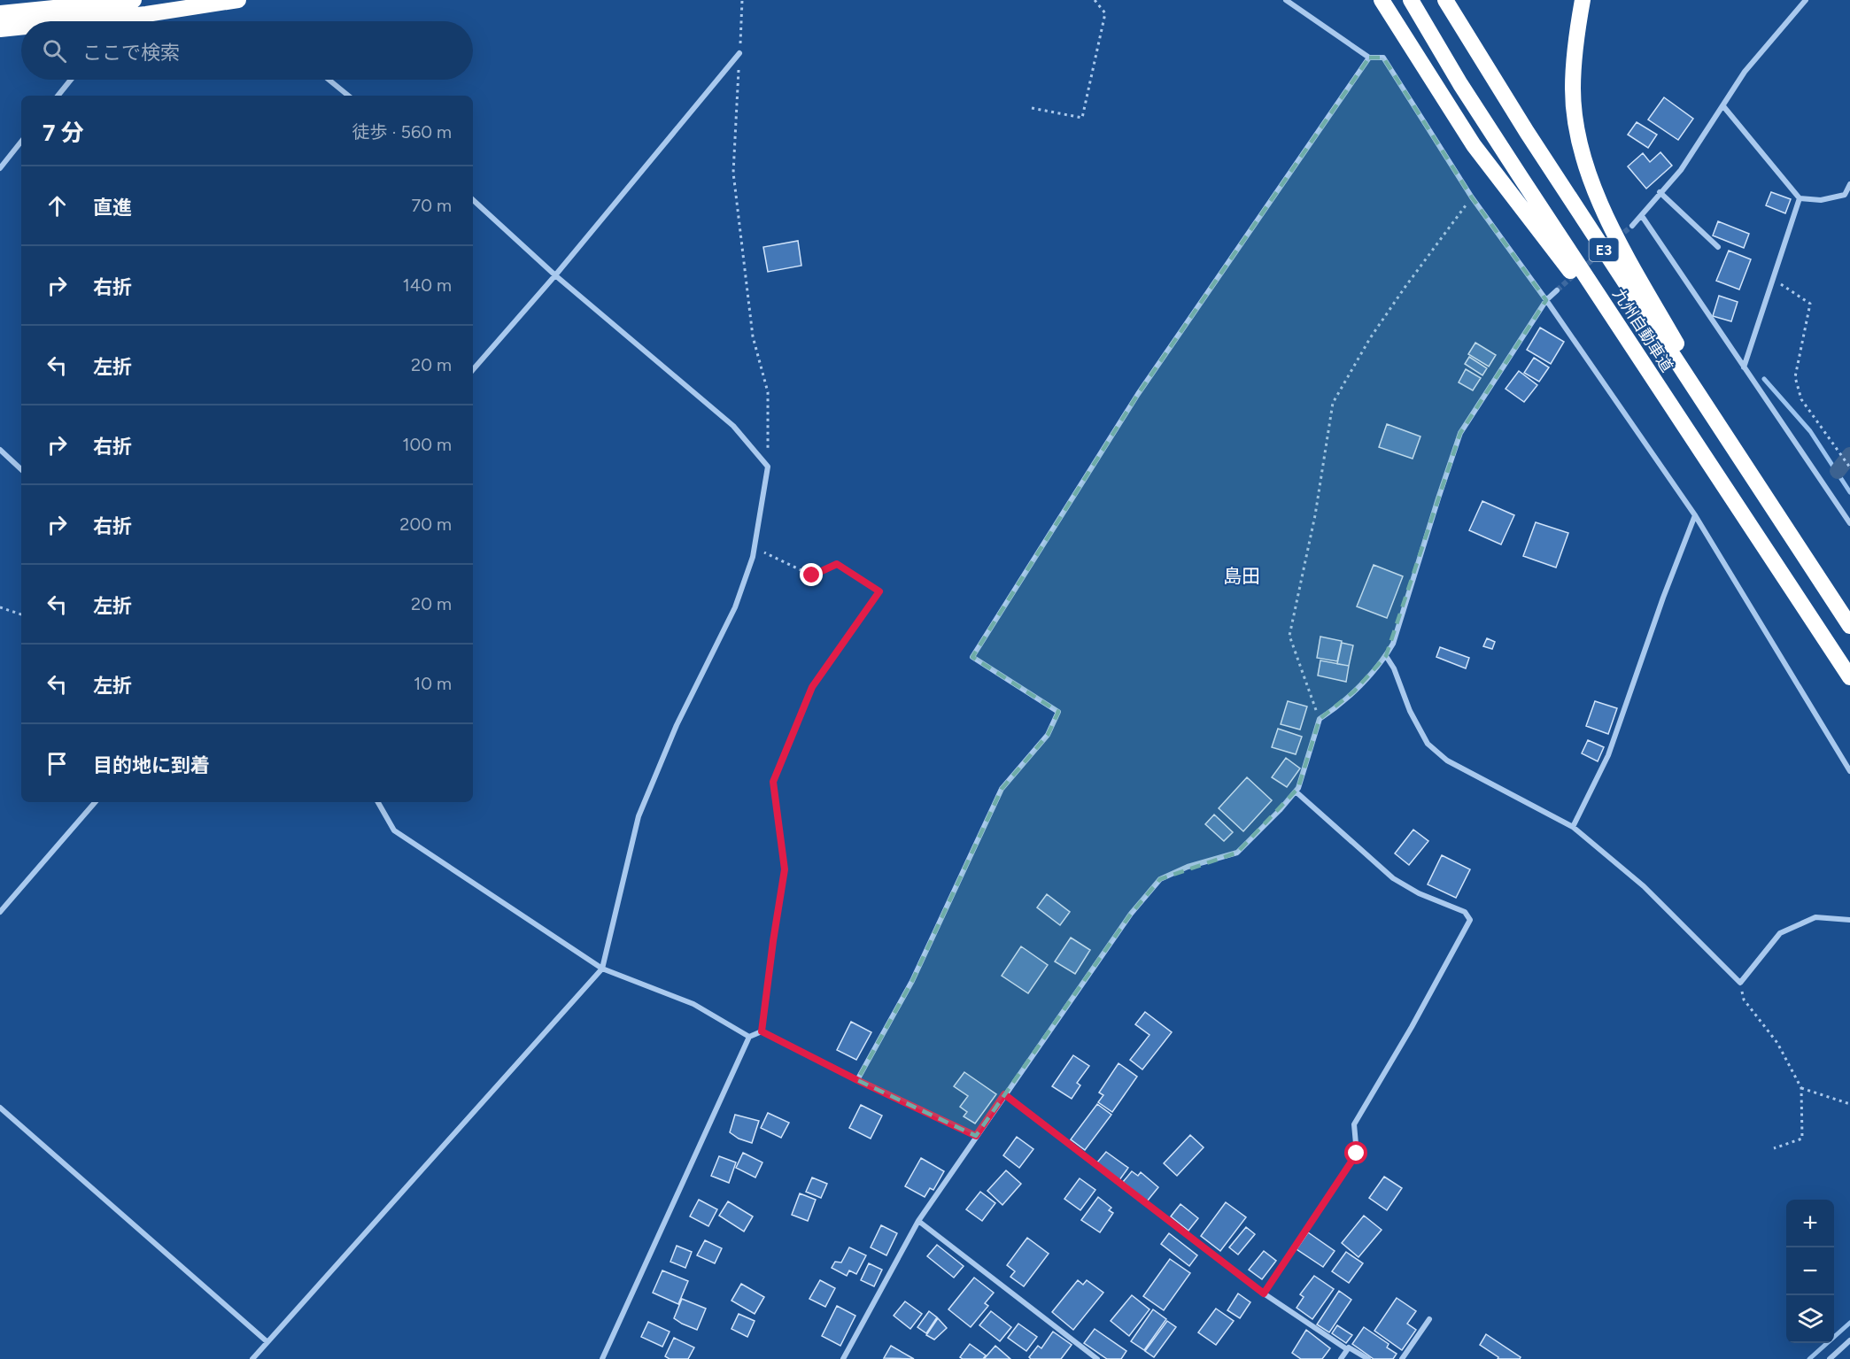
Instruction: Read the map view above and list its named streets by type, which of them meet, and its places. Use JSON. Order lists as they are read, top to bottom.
{
  "streets": {
    "highway": ["E3", "九州自動車道"]
  },
  "districts": ["島田"],
  "page": {
    "search": "ここで検索",
    "heading": ["7 分", "徒歩 · 560 m"],
    "list": [
      ["直進", "70 m"],
      ["右折", "140 m"],
      ["左折", "20 m"],
      ["右折", "100 m"],
      ["右折", "200 m"],
      ["左折", "20 m"],
      ["左折", "10 m"],
      "目的地に到着"
    ],
    "map_buttons": ["+", "−"]
  }
}
